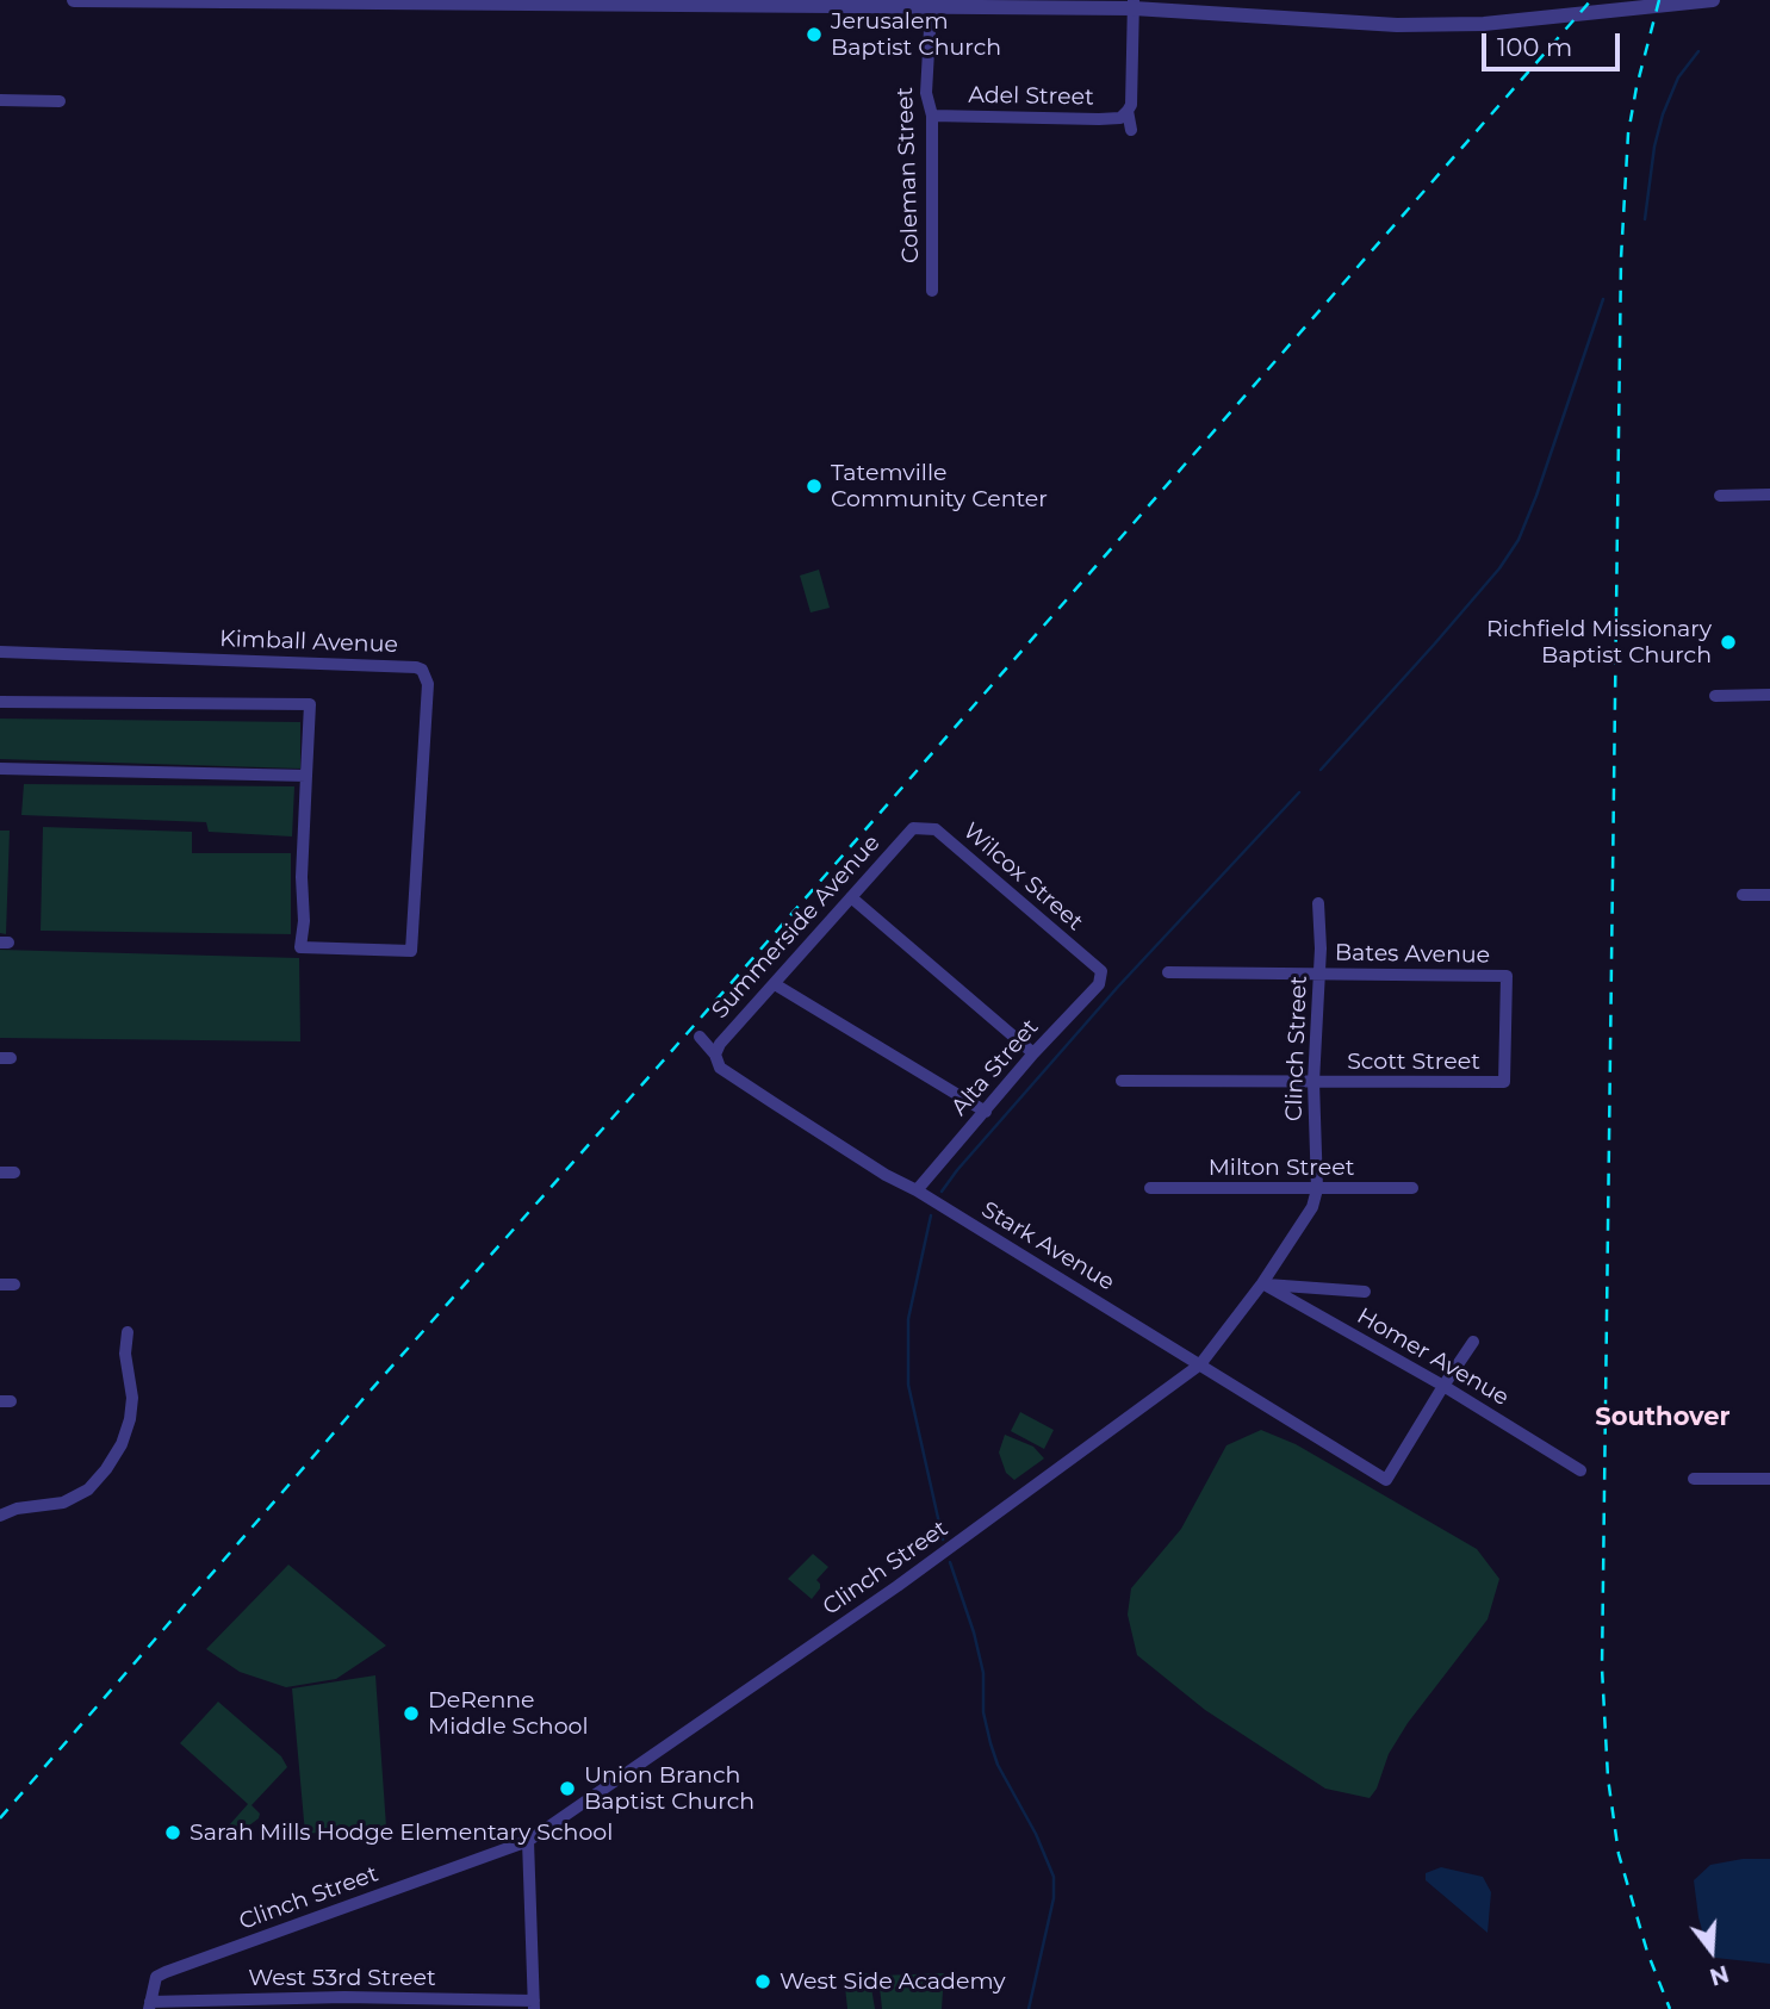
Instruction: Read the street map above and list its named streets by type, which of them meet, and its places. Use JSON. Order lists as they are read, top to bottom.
{
  "streets": {
    "street": [
      "Adel Street",
      "Coleman Street",
      "Kimball Avenue",
      "Wilcox Street",
      "Summerside Avenue",
      "Bates Avenue",
      "Clinch Street",
      "Scott Street",
      "Alta Street",
      "Milton Street",
      "Stark Avenue",
      "Homer Avenue",
      "West 53rd Street"
    ]
  },
  "crossings": [
    ["Adel Street", "Coleman Street"],
    ["Wilcox Street", "Summerside Avenue"],
    ["Wilcox Street", "Alta Street"],
    ["Summerside Avenue", "Stark Avenue"],
    ["Bates Avenue", "Clinch Street"],
    ["Bates Avenue", "Scott Street"],
    ["Clinch Street", "Scott Street"],
    ["Clinch Street", "Milton Street"],
    ["Clinch Street", "Stark Avenue"],
    ["Clinch Street", "Homer Avenue"],
    ["Clinch Street", "West 53rd Street"],
    ["Alta Street", "Stark Avenue"],
    ["Stark Avenue", "Homer Avenue"]
  ],
  "districts": ["Southover"],
  "places": [
    "Jerusalem Baptist Church",
    "Tatemville Community Center",
    "Richfield Missionary Baptist Church",
    "DeRenne Middle School",
    "Union Branch Baptist Church",
    "Sarah Mills Hodge Elementary School",
    "West Side Academy"
  ],
  "scale_bar": "100 m",
  "north": "bottom"
}
